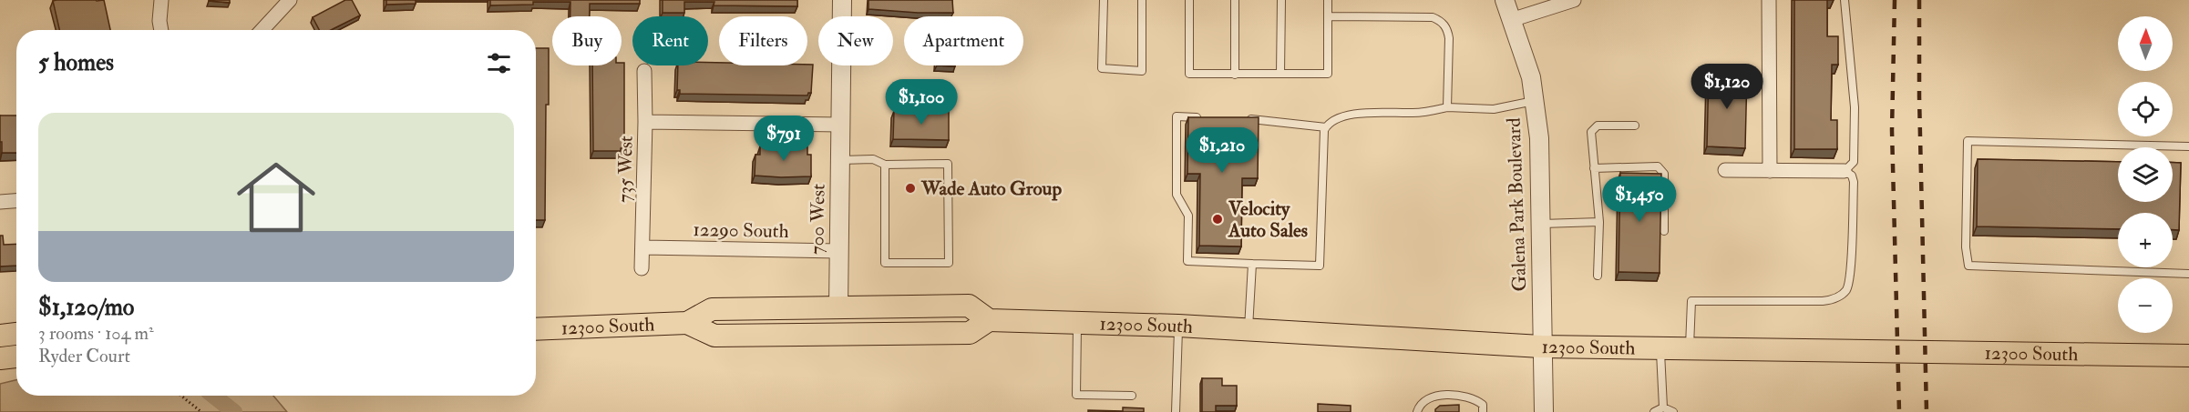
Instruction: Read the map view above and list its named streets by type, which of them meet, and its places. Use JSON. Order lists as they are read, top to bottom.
{
  "streets": {
    "main road": ["12300 South"],
    "street": [
      "735 West",
      "Galena Park Boulevard",
      "700 West",
      "12290 South"
    ]
  },
  "crossings": [
    ["735 West", "12290 South"],
    ["Galena Park Boulevard", "12300 South"],
    ["700 West", "12290 South"],
    ["700 West", "12300 South"]
  ],
  "places": ["Wade Auto Group", "Velocity Auto Sales"],
  "north": "top",
  "page": {
    "map_buttons": ["+", "−"],
    "chip": [
      "Buy",
      "Rent",
      "Filters",
      "New",
      "Apartment"
    ],
    "heading": "5 homes",
    "price": [
      "$1,120",
      "$1,100",
      "$791",
      "$1,210",
      "$1,450"
    ],
    "list": [
      {
        "name": "$1,120/mo",
        "note": "3 rooms · 104 m² · Ryder Court"
      }
    ]
  }
}
